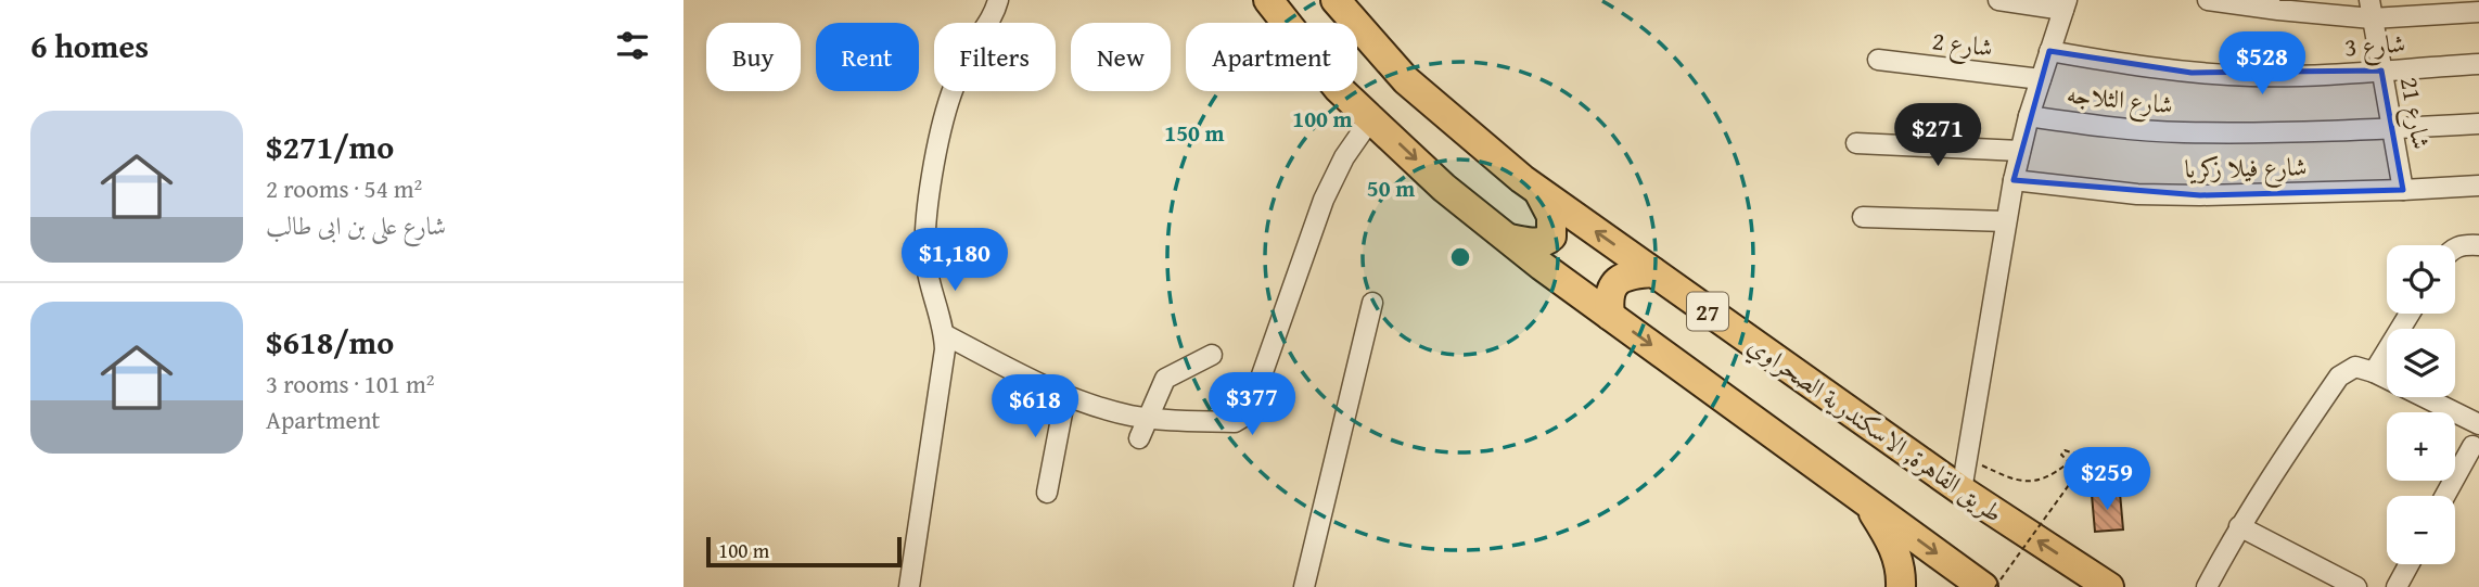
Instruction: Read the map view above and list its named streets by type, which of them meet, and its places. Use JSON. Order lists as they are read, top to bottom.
{
  "streets": {
    "highway": ["27", "طريق القاهرة, الاسكندرية الصحراوي"],
    "street": [
      "شارع 2",
      "شارع 3",
      "شارع الثلاجه",
      "شارع 21",
      "شارع فيلا زكريا"
    ]
  },
  "crossings": [
    ["شارع 3", "شارع 21"],
    ["شارع الثلاجه", "شارع 21"],
    ["شارع 21", "شارع فيلا زكريا"]
  ],
  "scale_bar": "100 m",
  "page": {
    "heading": "6 homes",
    "chip": [
      "Buy",
      "Rent",
      "Filters",
      "New",
      "Apartment"
    ],
    "price": [
      "$528",
      "$271",
      "$1,180",
      "$377",
      "$618",
      "$259"
    ],
    "list": [
      {
        "name": "$271/mo",
        "note": "2 rooms · 54 m² · شارع على بن ابى طالب"
      },
      {
        "name": "$618/mo",
        "note": "3 rooms · 101 m² · Apartment"
      }
    ],
    "map_buttons": ["+", "−"],
    "scale": "100 m"
  },
  "rings": ["100 m", "150 m", "50 m"]
}
